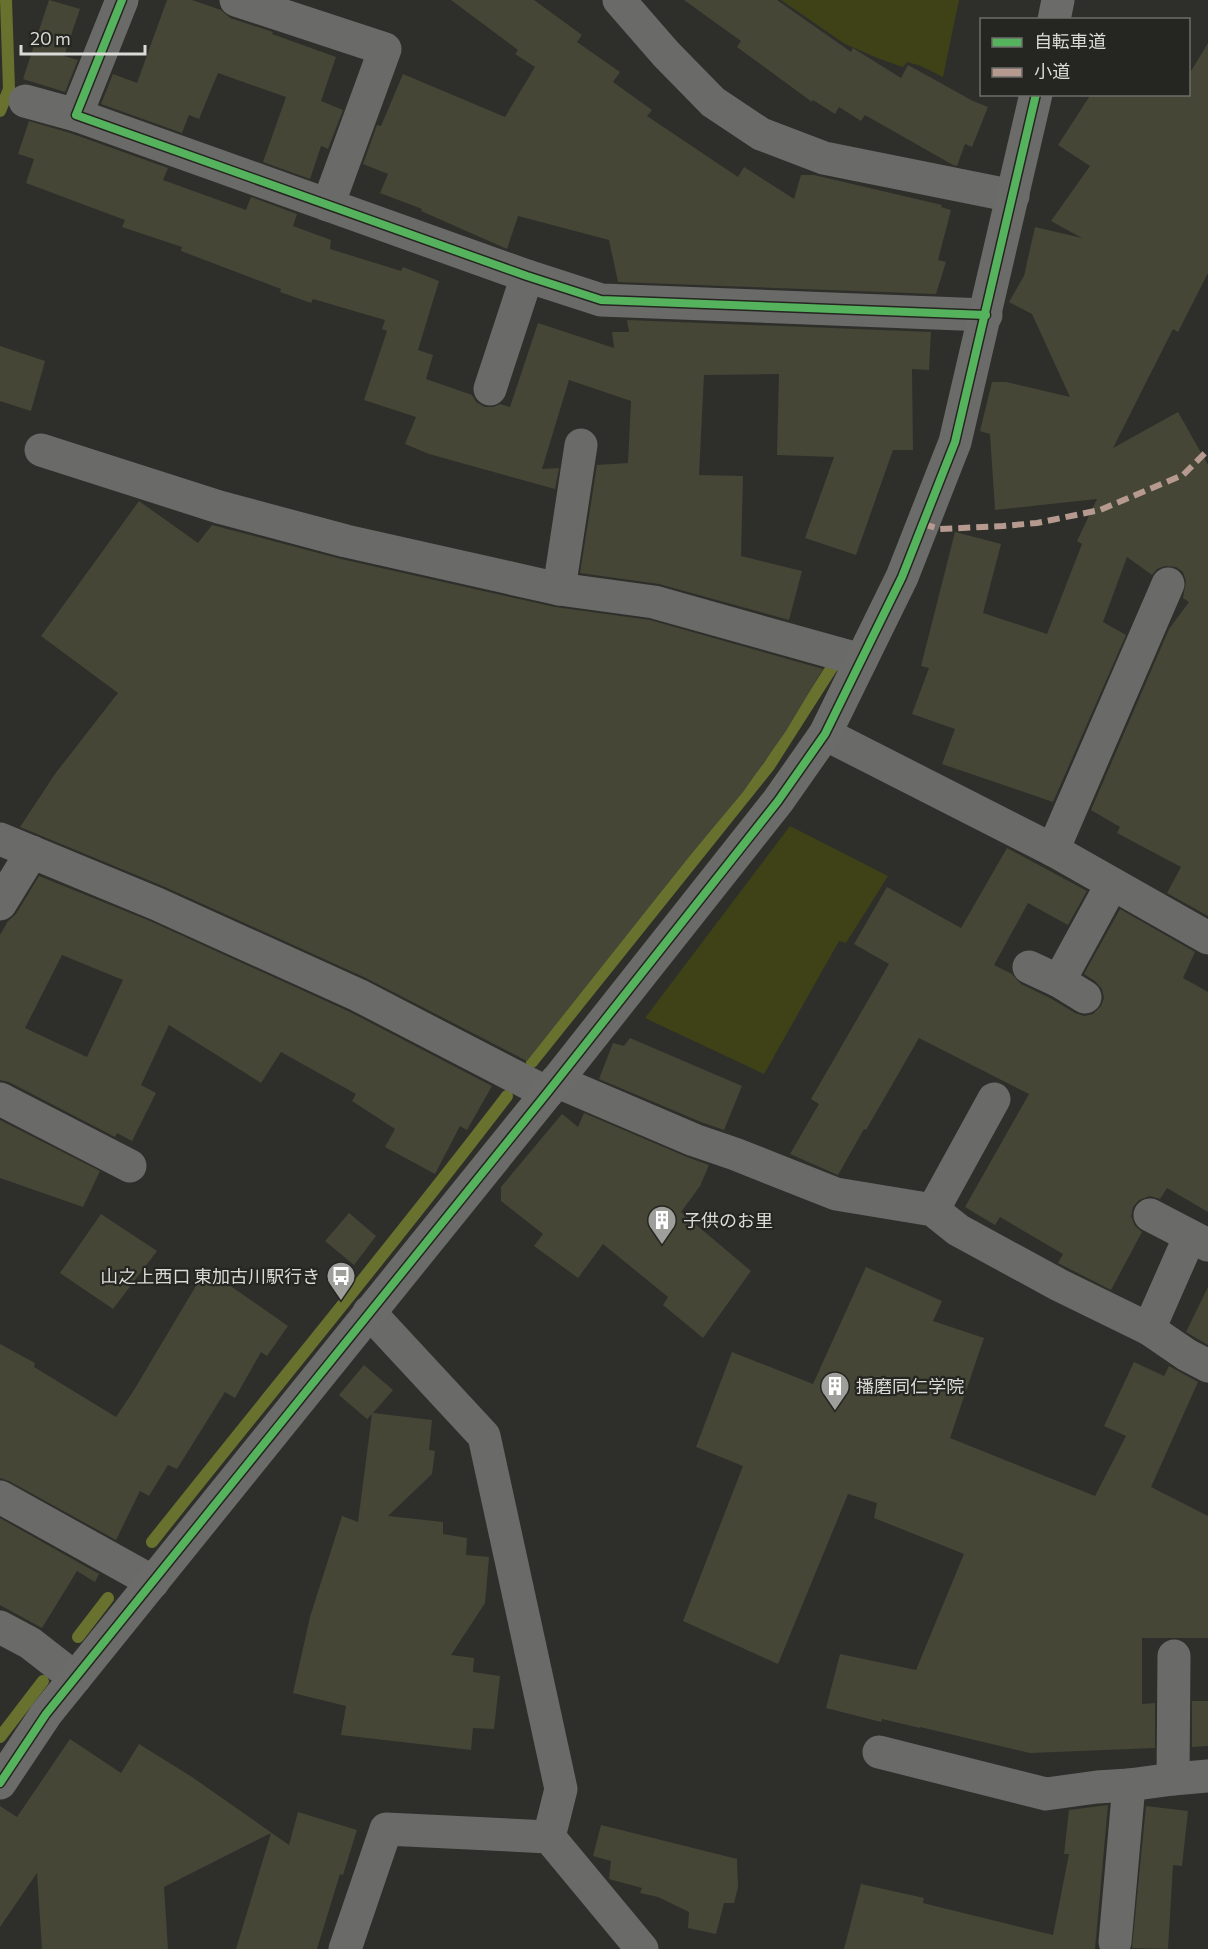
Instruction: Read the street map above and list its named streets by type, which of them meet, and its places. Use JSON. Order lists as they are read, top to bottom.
{
  "places": {
    "building": ["子供のお里", "播磨同仁学院"],
    "bus stop": ["山之上西口 東加古川駅行き"]
  },
  "legend": ["自転車道", "小道"],
  "scale_bar": "20 m"
}
